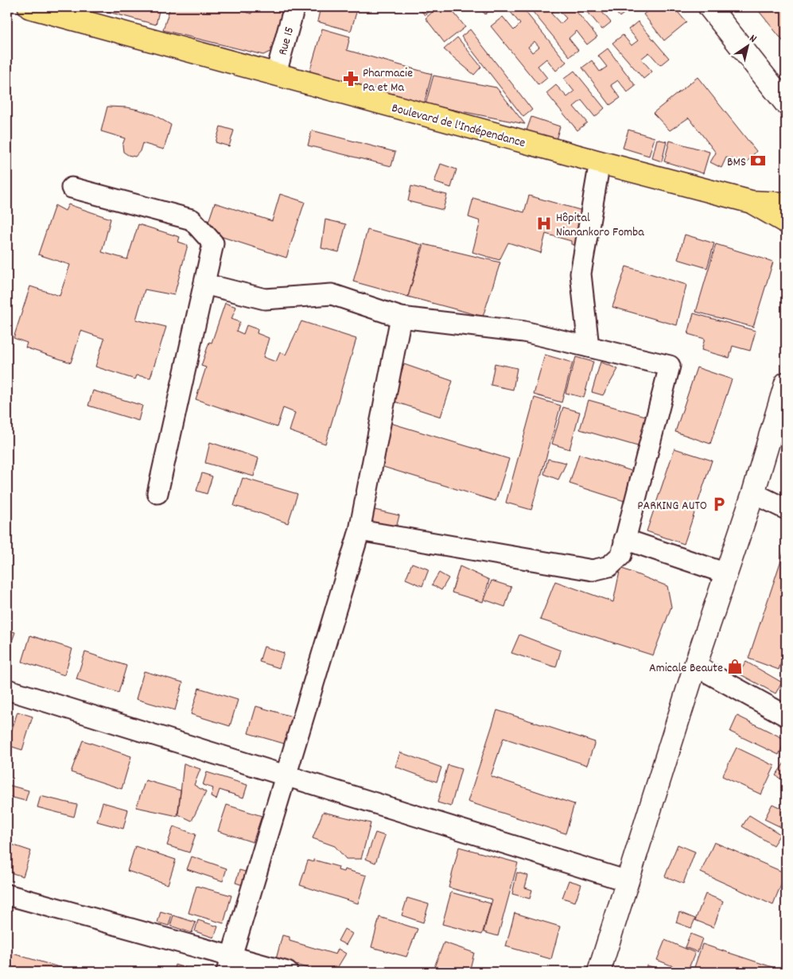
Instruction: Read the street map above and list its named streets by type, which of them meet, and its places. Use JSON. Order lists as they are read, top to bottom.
{
  "streets": {
    "highway": ["Boulevard de l'Indépendance"],
    "street": ["Rue 15"]
  },
  "crossings": [
    ["Rue 15", "Boulevard de l'Indépendance"]
  ],
  "places": {
    "pharmacy": ["Pharmacie Pa et Ma"],
    "bank": ["BMS"],
    "hospital": ["Hôpital Nianankoro Fomba"],
    "parking": ["PARKING AUTO"],
    "shop": ["Amicale Beaute"]
  },
  "north": "top right"
}
